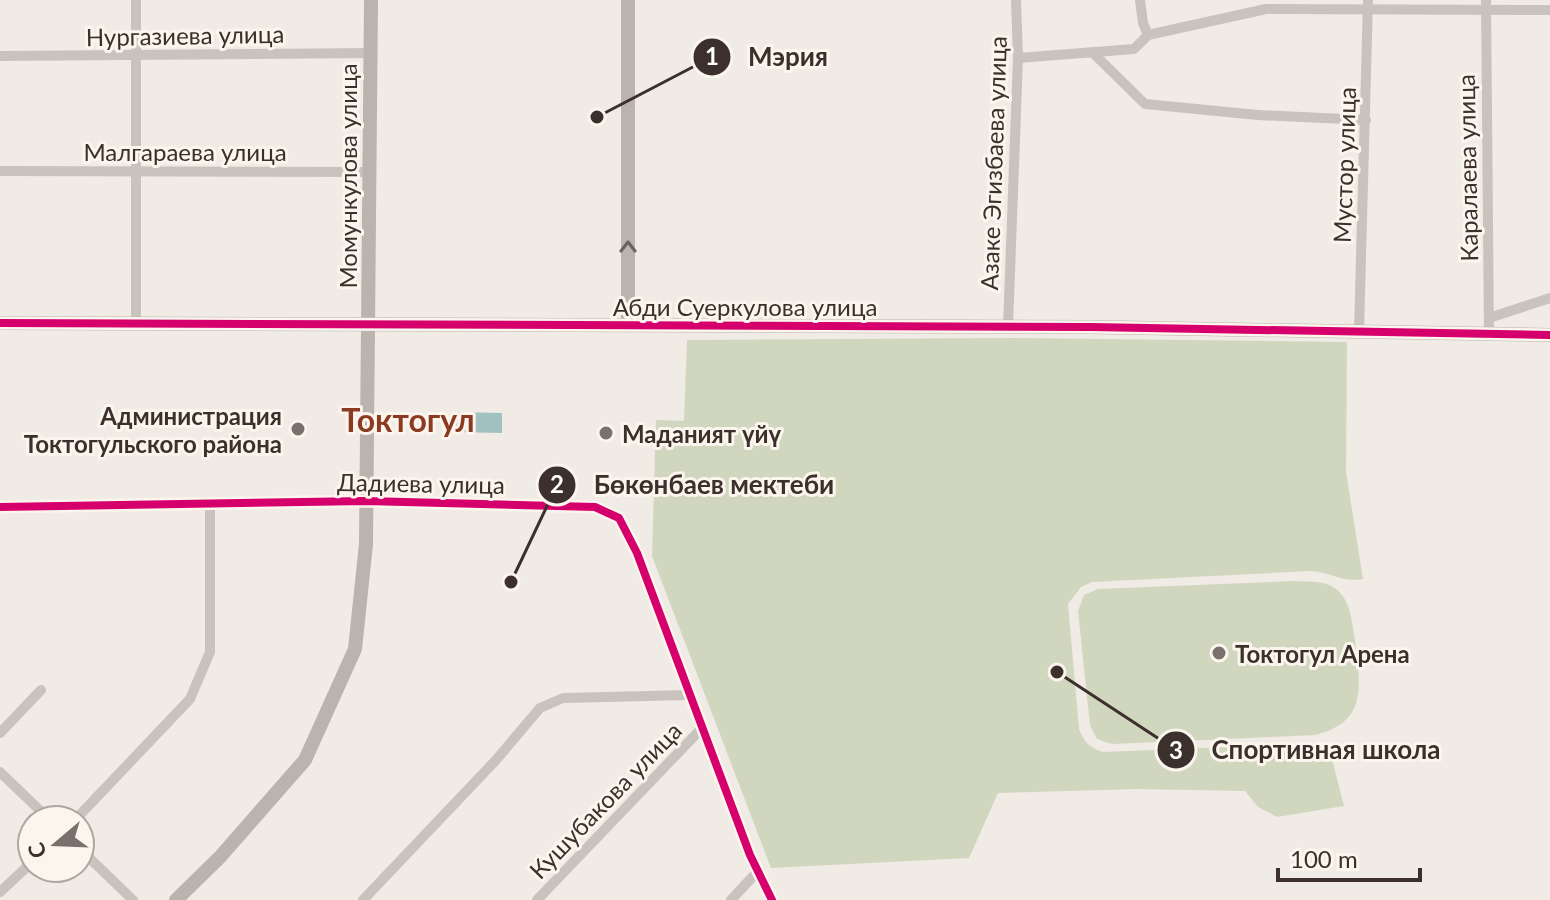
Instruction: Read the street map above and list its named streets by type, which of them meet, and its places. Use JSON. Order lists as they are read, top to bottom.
{
  "streets": {
    "street": [
      "Нургазиева улица",
      "Малгараева улица",
      "Азаке Эгизбаева улица",
      "Мустор улица",
      "Каралаева улица",
      "Момункулова улица",
      "Абди Суеркулова улица",
      "Дадиева улица",
      "Кушубакова улица"
    ]
  },
  "crossings": [
    ["Нургазиева улица", "Момункулова улица"],
    ["Малгараева улица", "Момункулова улица"],
    ["Азаке Эгизбаева улица", "Абди Суеркулова улица"],
    ["Мустор улица", "Абди Суеркулова улица"],
    ["Каралаева улица", "Абди Суеркулова улица"],
    ["Момункулова улица", "Абди Суеркулова улица"],
    ["Момункулова улица", "Дадиева улица"],
    ["Дадиева улица", "Кушубакова улица"]
  ],
  "districts": ["Токтогул"],
  "places": [
    "Мэрия",
    "Администрация Токтогульского района",
    "Маданият үйү",
    "Бөкөнбаев мектеби",
    "Токтогул Арена",
    "Спортивная школа"
  ],
  "scale_bar": "100 m",
  "north": "left"
}
